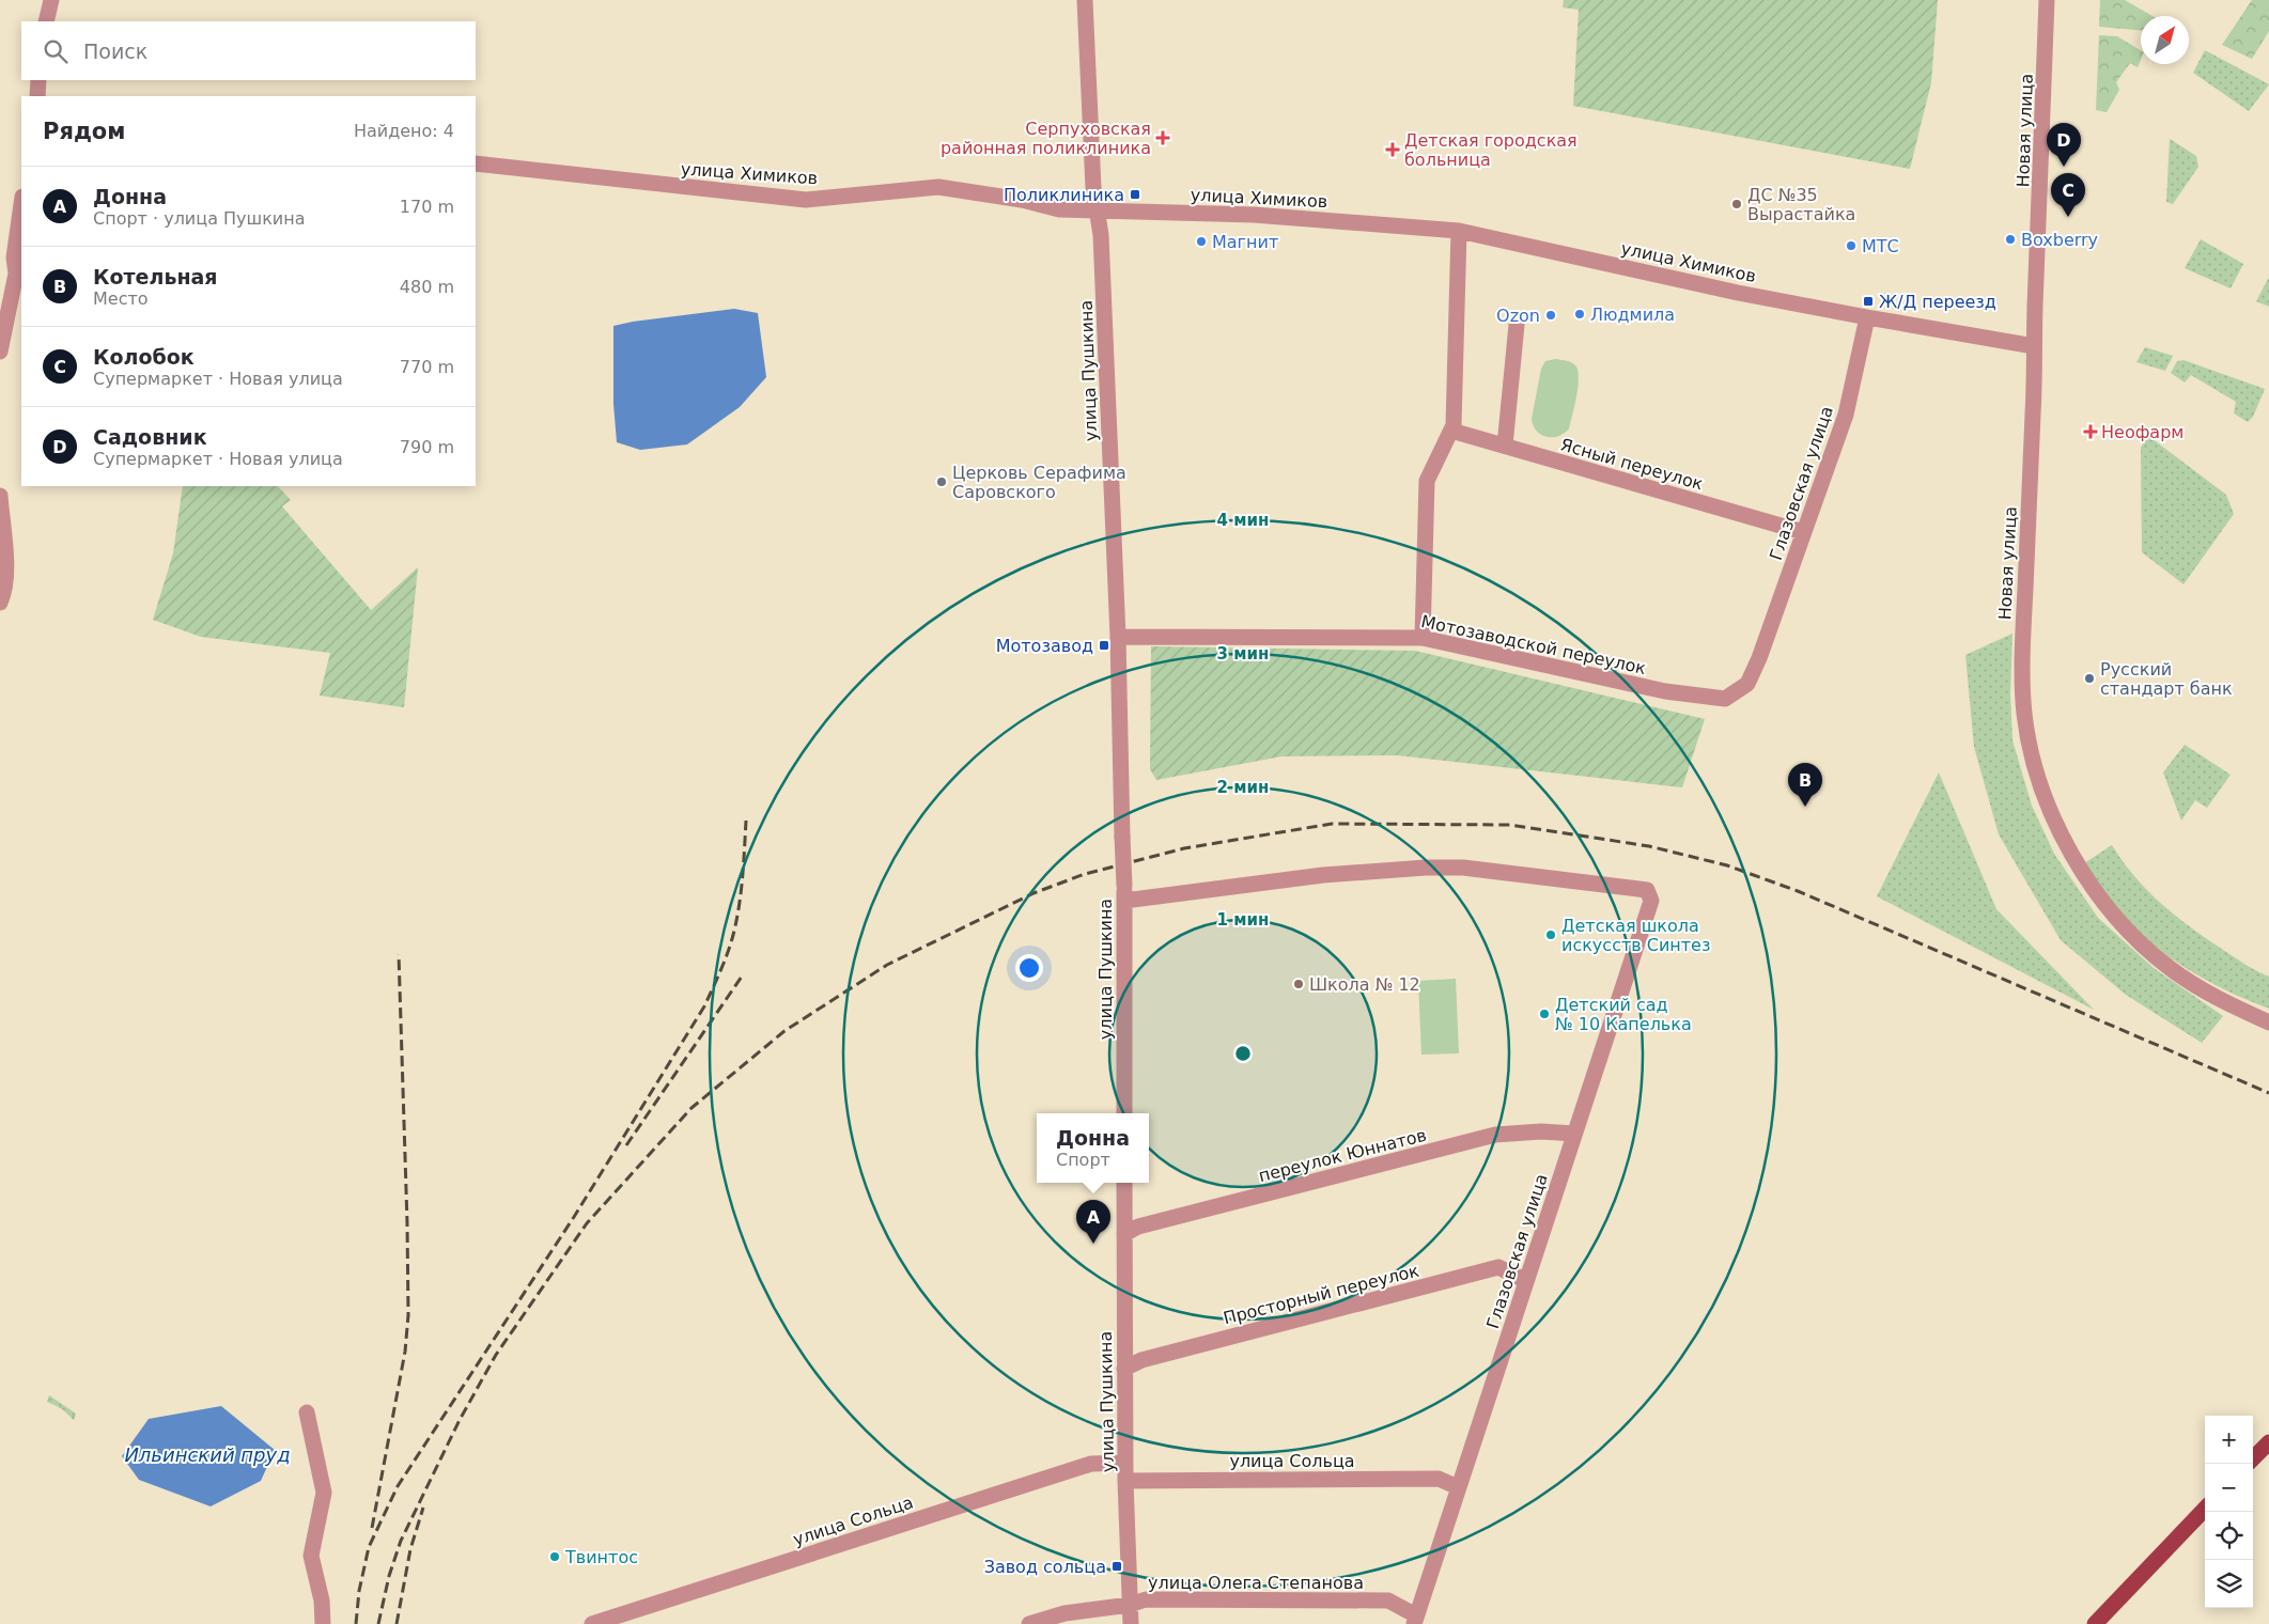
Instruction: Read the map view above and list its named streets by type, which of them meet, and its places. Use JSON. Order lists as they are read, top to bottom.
{
  "streets": {
    "street": [
      "Новая улица",
      "улица Химиков",
      "улица Пушкина",
      "Ясный переулок",
      "Глазовская улица",
      "Мотозаводской переулок",
      "переулок Юннатов",
      "Просторный переулок",
      "улица Сольца",
      "улица Олега Степанова"
    ]
  },
  "crossings": [
    ["Новая улица", "улица Химиков"],
    ["улица Химиков", "улица Пушкина"],
    ["улица Химиков", "Глазовская улица"],
    ["улица Пушкина", "Глазовская улица"],
    ["улица Пушкина", "Мотозаводской переулок"],
    ["улица Пушкина", "переулок Юннатов"],
    ["улица Пушкина", "Просторный переулок"],
    ["улица Пушкина", "улица Сольца"],
    ["улица Пушкина", "улица Олега Степанова"],
    ["Ясный переулок", "Глазовская улица"],
    ["Глазовская улица", "Мотозаводской переулок"],
    ["Глазовская улица", "переулок Юннатов"],
    ["Глазовская улица", "Просторный переулок"],
    ["Глазовская улица", "улица Сольца"],
    ["Глазовская улица", "улица Олега Степанова"]
  ],
  "water": ["Ильинский пруд"],
  "places": {
    "health": ["Серпуховская районная поликлиника", "Детская городская больница", "Неофарм"],
    "transit": [
      "Поликлиника",
      "Ж/Д переезд",
      "Мотозавод",
      "Завод сольца"
    ],
    "other": [
      "ДС №35 Вырастайка",
      "Boxberry",
      "Магнит",
      "МТС",
      "Людмила",
      "Ozon",
      "Церковь Серафима Саровского",
      "Русский стандарт банк",
      "Детская школа искусств Синтез",
      "Школа № 12",
      "Детский сад № 10 Капелька",
      "Твинтос"
    ]
  },
  "north": "top right",
  "page": {
    "search": "Поиск",
    "heading": ["Рядом", "Найдено: 4"],
    "pins": [
      "D",
      "C",
      "B",
      "A"
    ],
    "list": [
      {
        "mark": "A",
        "name": "Донна",
        "note": "Спорт · улица Пушкина",
        "value": "170 m"
      },
      {
        "mark": "B",
        "name": "Котельная",
        "note": "Место",
        "value": "480 m"
      },
      {
        "mark": "C",
        "name": "Колобок",
        "note": "Супермаркет · Новая улица",
        "value": "770 m"
      },
      {
        "mark": "D",
        "name": "Садовник",
        "note": "Супермаркет · Новая улица",
        "value": "790 m"
      }
    ],
    "popup": ["Донна", "Спорт"],
    "map_buttons": ["+", "−"]
  },
  "rings": [
    "4 мин",
    "3 мин",
    "2 мин",
    "1 мин"
  ]
}
